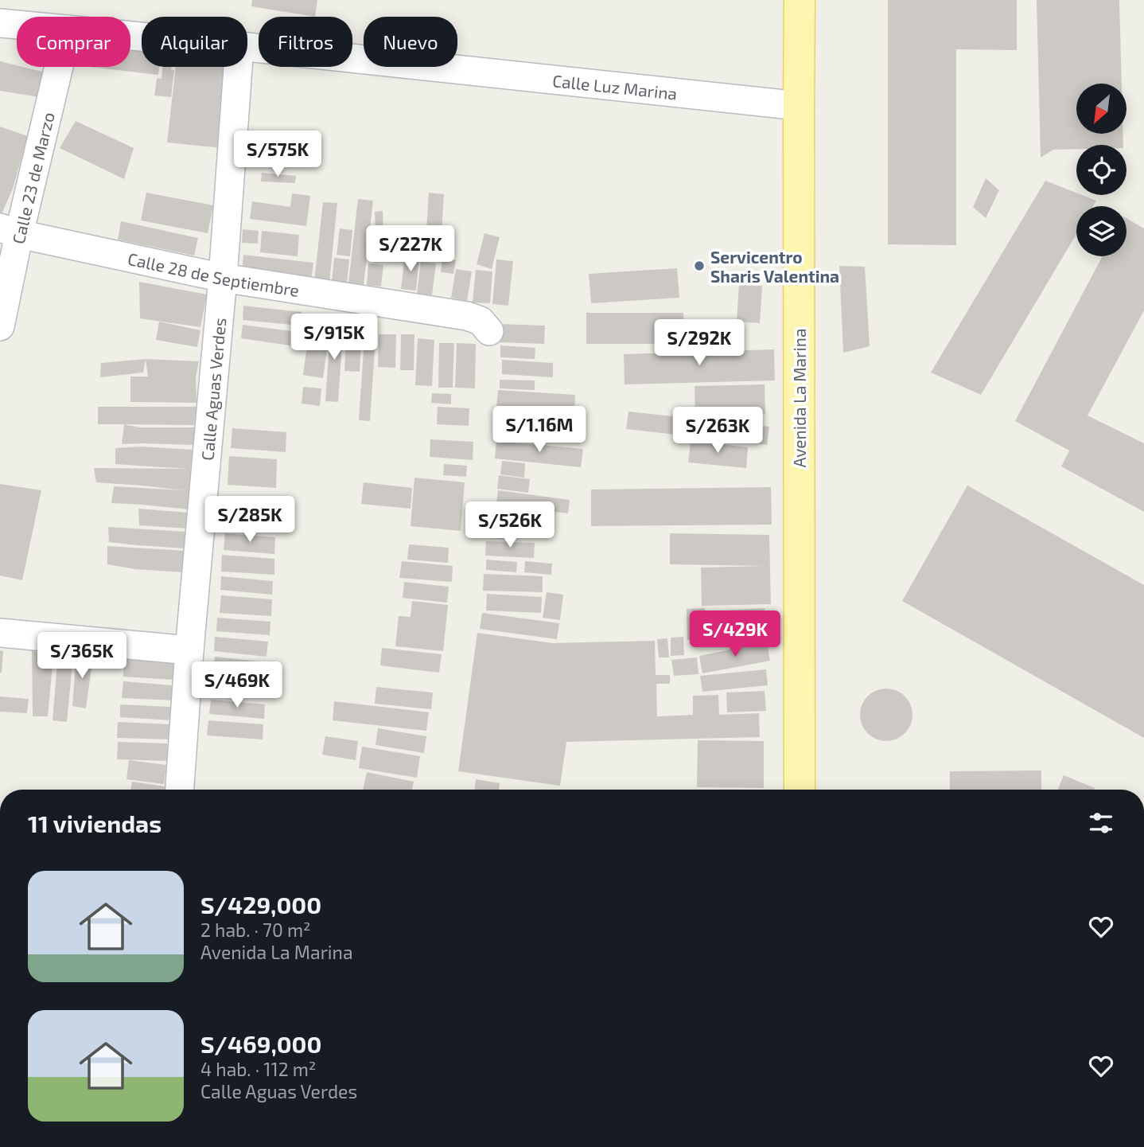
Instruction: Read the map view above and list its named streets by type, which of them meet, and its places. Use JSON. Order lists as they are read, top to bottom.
{
  "streets": {
    "main road": ["Avenida La Marina"],
    "street": [
      "Calle Luz Marina",
      "Calle 23 de Marzo",
      "Calle 28 de Septiembre",
      "Calle Aguas Verdes"
    ]
  },
  "crossings": [
    ["Calle Luz Marina", "Avenida La Marina"],
    ["Calle 23 de Marzo", "Calle 28 de Septiembre"],
    ["Calle 28 de Septiembre", "Calle Aguas Verdes"]
  ],
  "places": ["Servicentro Sharis Valentina"],
  "north": "bottom left",
  "page": {
    "chip": [
      "Comprar",
      "Alquilar",
      "Filtros",
      "Nuevo"
    ],
    "price": [
      "S/575K",
      "S/227K",
      "S/915K",
      "S/292K",
      "S/1.16M",
      "S/263K",
      "S/285K",
      "S/526K",
      "S/429K",
      "S/365K",
      "S/469K"
    ],
    "heading": "11 viviendas",
    "list": [
      {
        "name": "S/429,000",
        "note": "2 hab. · 70 m² · Avenida La Marina"
      },
      {
        "name": "S/469,000",
        "note": "4 hab. · 112 m² · Calle Aguas Verdes"
      }
    ]
  }
}
